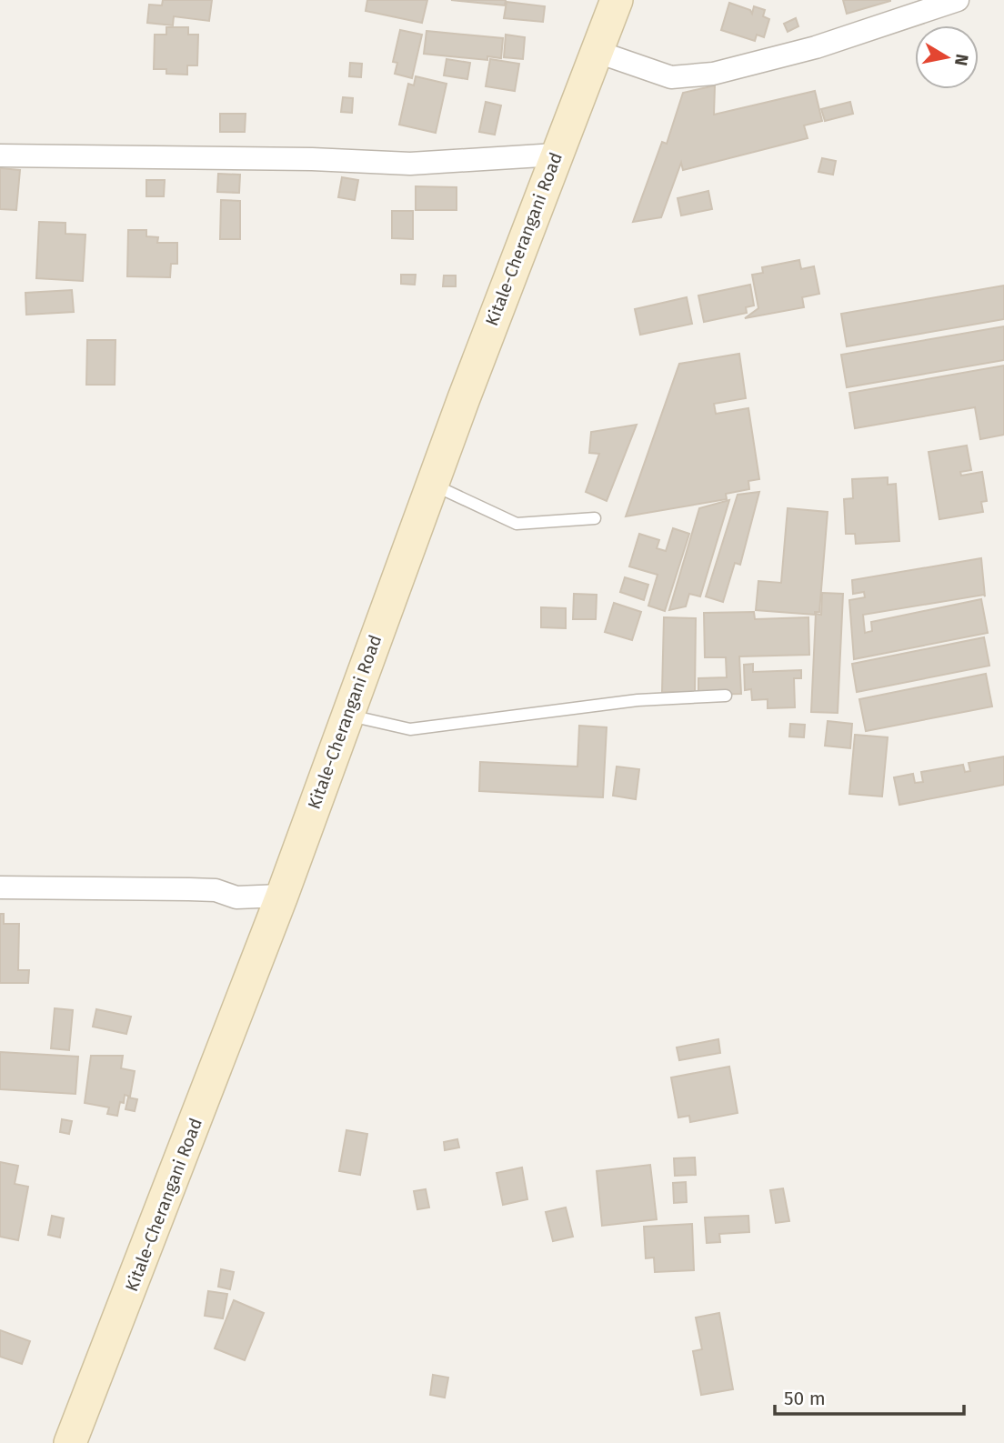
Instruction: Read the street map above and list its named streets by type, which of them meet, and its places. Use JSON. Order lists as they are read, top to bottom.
{
  "streets": {
    "main road": ["Kitale-Cherangani Road"]
  },
  "scale_bar": "50 m",
  "north": "right"
}
